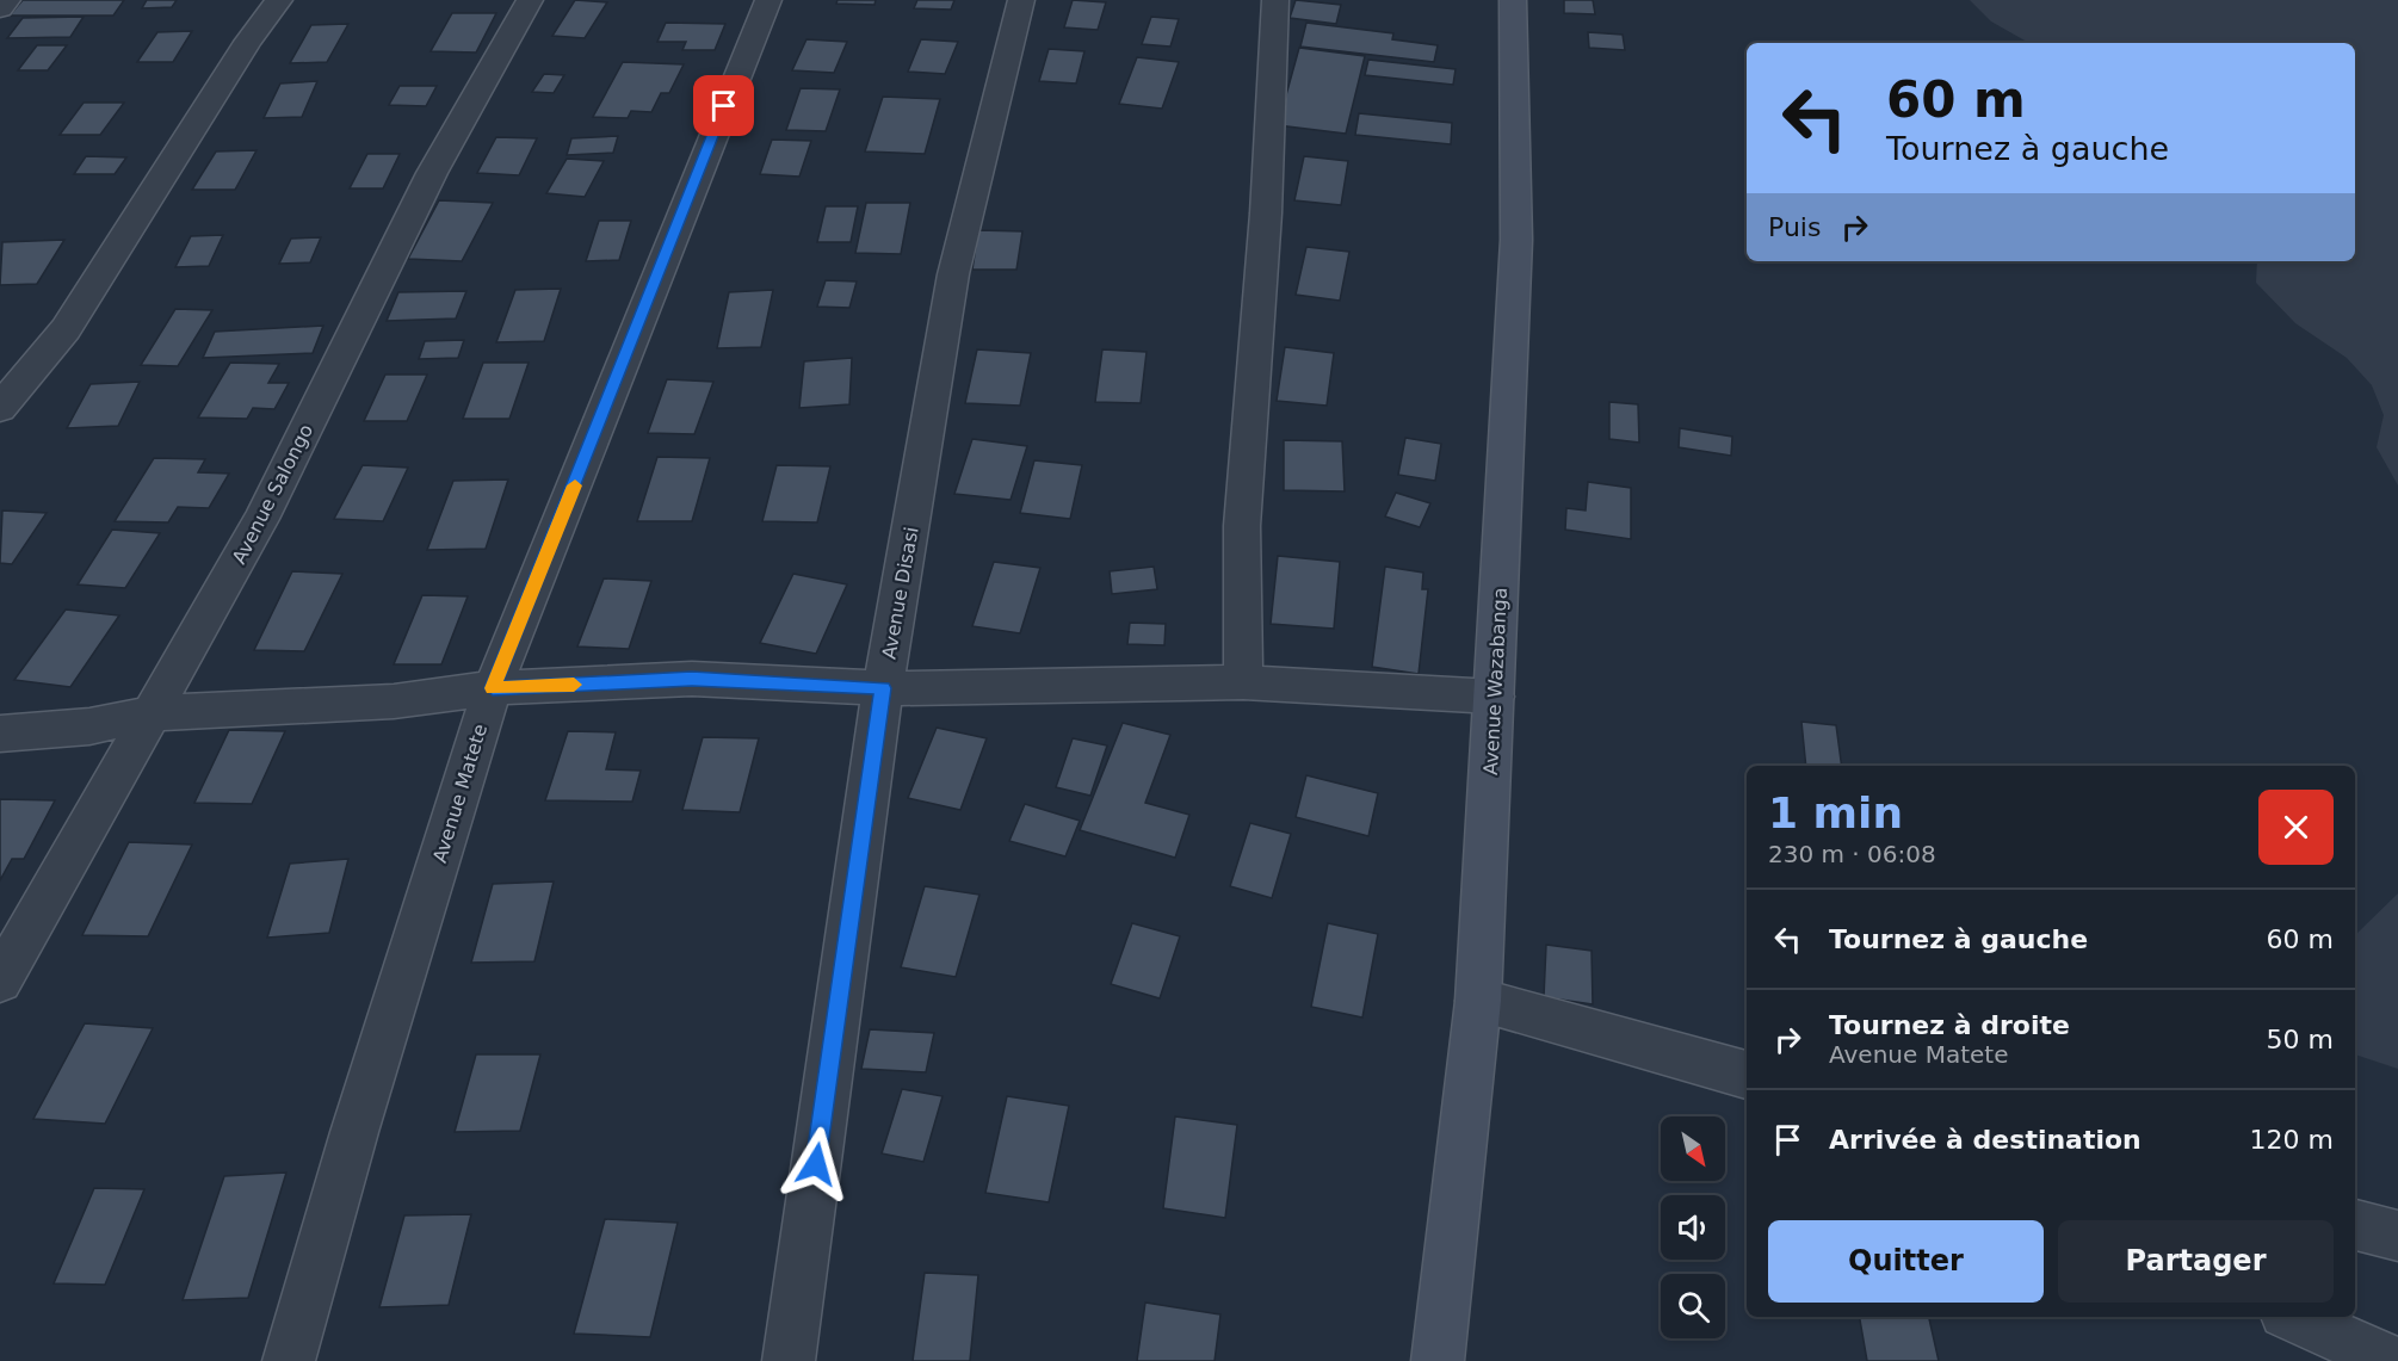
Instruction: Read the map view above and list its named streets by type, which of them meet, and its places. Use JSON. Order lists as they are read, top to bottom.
{
  "streets": {
    "main road": ["Avenue Wazabanga"],
    "street": ["Avenue Salongo", "Avenue Disasi", "Avenue Matete"]
  },
  "north": "bottom right",
  "page": {
    "turn": ["60 m", "Tournez à gauche"],
    "then": "Puis",
    "heading": ["1 min", "230 m · 06:08"],
    "list": [
      {
        "name": "Tournez à gauche",
        "value": "60 m"
      },
      {
        "name": "Tournez à droite",
        "note": "Avenue Matete",
        "value": "50 m"
      },
      {
        "name": "Arrivée à destination",
        "value": "120 m"
      }
    ],
    "buttons": ["Quitter", "Partager"]
  }
}
